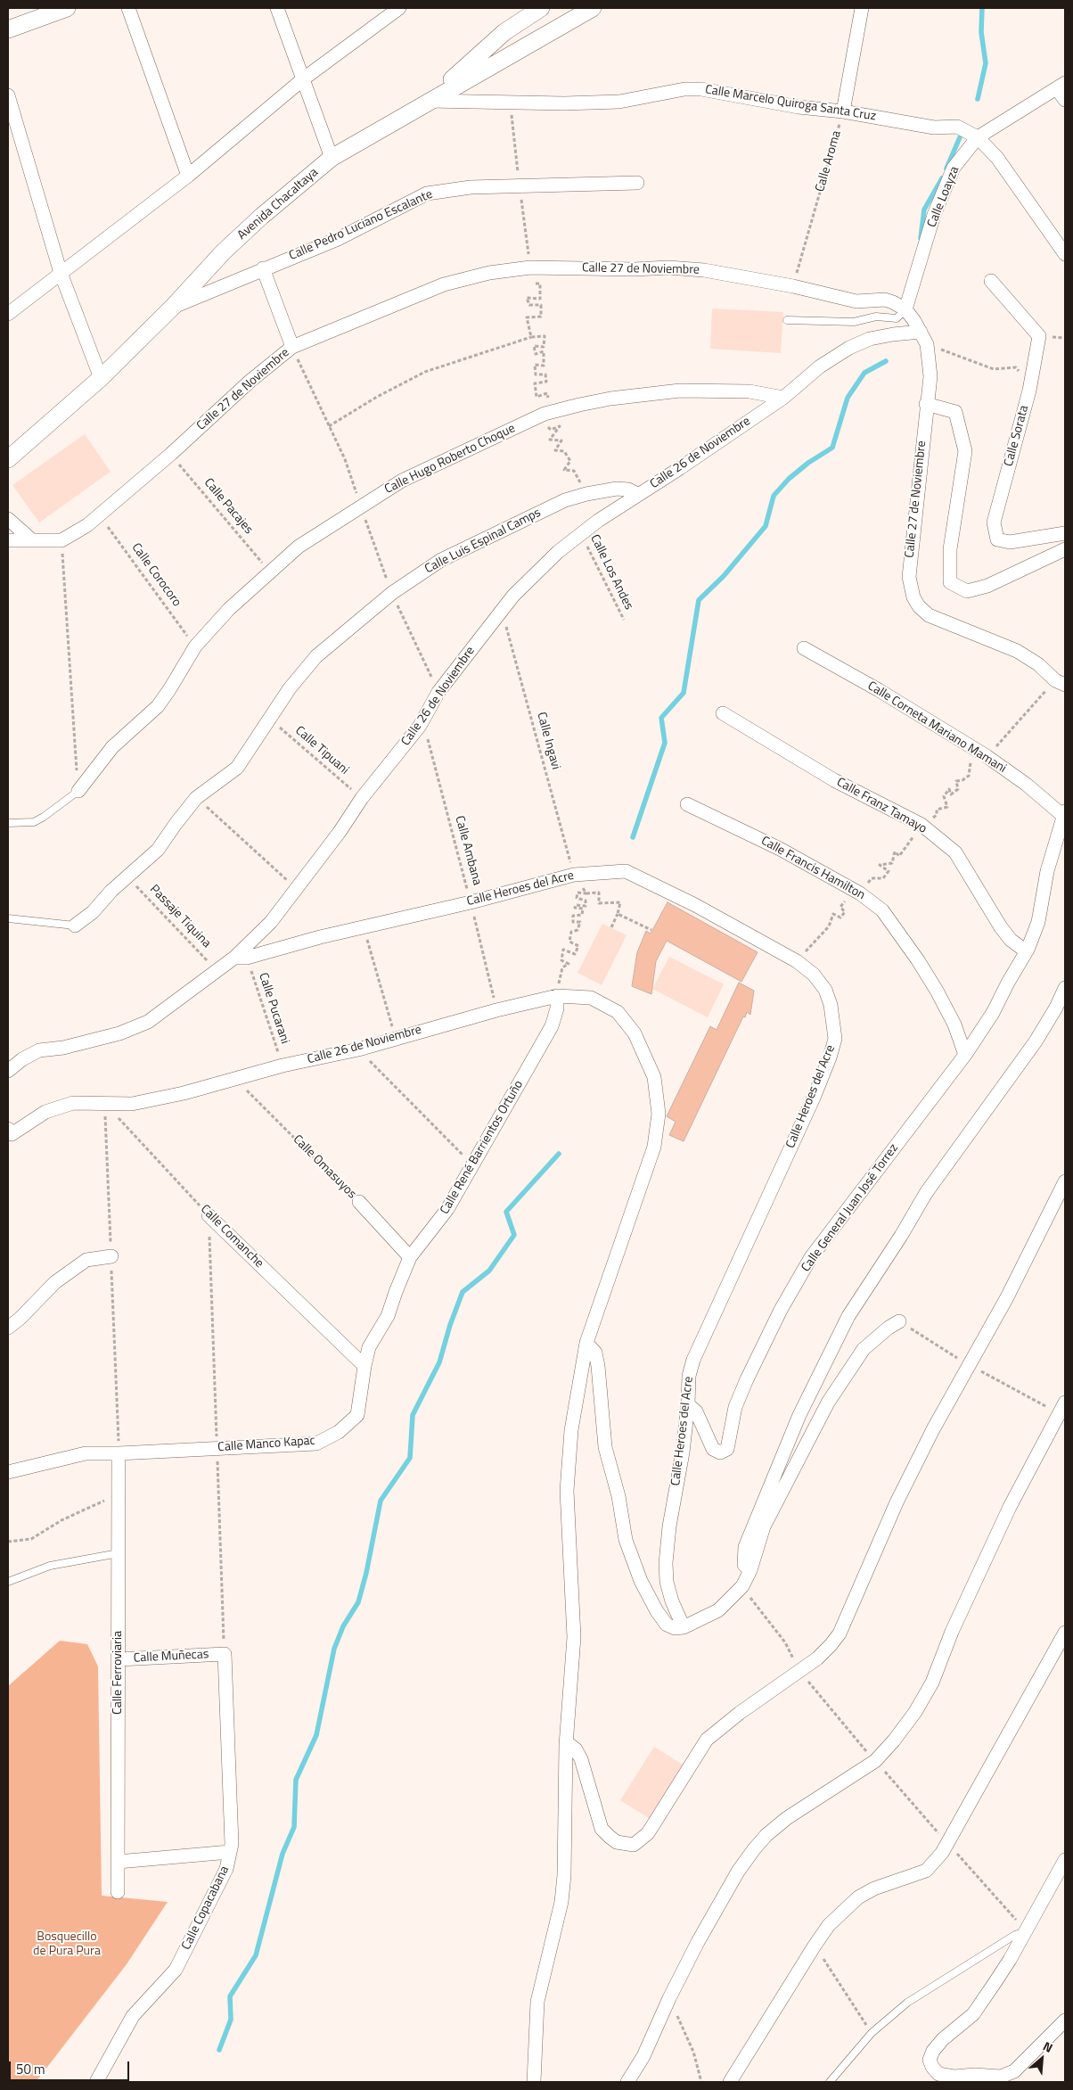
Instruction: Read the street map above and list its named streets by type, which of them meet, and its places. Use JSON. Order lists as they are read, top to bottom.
{
  "streets": {
    "street": [
      "Calle Marcelo Quiroga Santa Cruz",
      "Calle Loayza",
      "Avenida Chacaltaya",
      "Calle Pedro Luciano Escalante",
      "Calle 27 de Noviembre",
      "Calle Sorata",
      "Calle 26 de Noviembre",
      "Calle Hugo Roberto Choque",
      "Calle Luis Espinal Camps",
      "Calle Corneta Mariano Mamani",
      "Calle Franz Tamayo",
      "Calle Francis Hamilton",
      "Calle Heroes del Acre",
      "Calle René Barrientos Ortuño",
      "Calle Omasuyos",
      "Calle General Juan José Torrez",
      "Calle Comanche",
      "Calle Manco Kapac",
      "Calle Muñecas",
      "Calle Ferroviaria",
      "Calle Copacabana"
    ],
    "path": [
      "Calle Aroma",
      "Calle Pacajes",
      "Calle Los Andes",
      "Calle Corocoro",
      "Calle Ingavi",
      "Calle Tipuani",
      "Calle Ambana",
      "Passaje Tiquina",
      "Calle Pucarani"
    ]
  },
  "crossings": [
    ["Calle Marcelo Quiroga Santa Cruz", "Calle Aroma"],
    ["Calle Marcelo Quiroga Santa Cruz", "Calle Loayza"],
    ["Calle Marcelo Quiroga Santa Cruz", "Avenida Chacaltaya"],
    ["Calle Aroma", "Calle 27 de Noviembre"],
    ["Calle Loayza", "Calle 27 de Noviembre"],
    ["Avenida Chacaltaya", "Calle Pedro Luciano Escalante"],
    ["Calle 27 de Noviembre", "Calle 26 de Noviembre"],
    ["Calle 27 de Noviembre", "Calle Pacajes"],
    ["Calle 27 de Noviembre", "Calle Corocoro"],
    ["Calle 26 de Noviembre", "Calle Hugo Roberto Choque"],
    ["Calle 26 de Noviembre", "Calle Luis Espinal Camps"],
    ["Calle 26 de Noviembre", "Calle Los Andes"],
    ["Calle 26 de Noviembre", "Calle Ingavi"],
    ["Calle 26 de Noviembre", "Calle Tipuani"],
    ["Calle 26 de Noviembre", "Calle Ambana"],
    ["Calle 26 de Noviembre", "Calle Heroes del Acre"],
    ["Calle 26 de Noviembre", "Passaje Tiquina"],
    ["Calle 26 de Noviembre", "Calle Pucarani"],
    ["Calle 26 de Noviembre", "Calle René Barrientos Ortuño"],
    ["Calle 26 de Noviembre", "Calle Omasuyos"],
    ["Calle 26 de Noviembre", "Calle Comanche"],
    ["Calle Hugo Roberto Choque", "Calle Pacajes"],
    ["Calle Hugo Roberto Choque", "Calle Corocoro"],
    ["Calle Luis Espinal Camps", "Calle Tipuani"],
    ["Calle Luis Espinal Camps", "Passaje Tiquina"],
    ["Calle Corneta Mariano Mamani", "Calle General Juan José Torrez"],
    ["Calle Ingavi", "Calle Heroes del Acre"],
    ["Calle Franz Tamayo", "Calle General Juan José Torrez"],
    ["Calle Ambana", "Calle Heroes del Acre"],
    ["Calle Francis Hamilton", "Calle General Juan José Torrez"],
    ["Calle Heroes del Acre", "Calle Pucarani"],
    ["Calle Heroes del Acre", "Calle General Juan José Torrez"],
    ["Calle René Barrientos Ortuño", "Calle Omasuyos"],
    ["Calle René Barrientos Ortuño", "Calle Comanche"],
    ["Calle René Barrientos Ortuño", "Calle Manco Kapac"],
    ["Calle Comanche", "Calle Manco Kapac"],
    ["Calle Manco Kapac", "Calle Ferroviaria"],
    ["Calle Muñecas", "Calle Ferroviaria"],
    ["Calle Muñecas", "Calle Copacabana"]
  ],
  "parks": ["Bosquecillo de Pura Pura"],
  "scale_bar": "50 m",
  "north": "top right"
}
